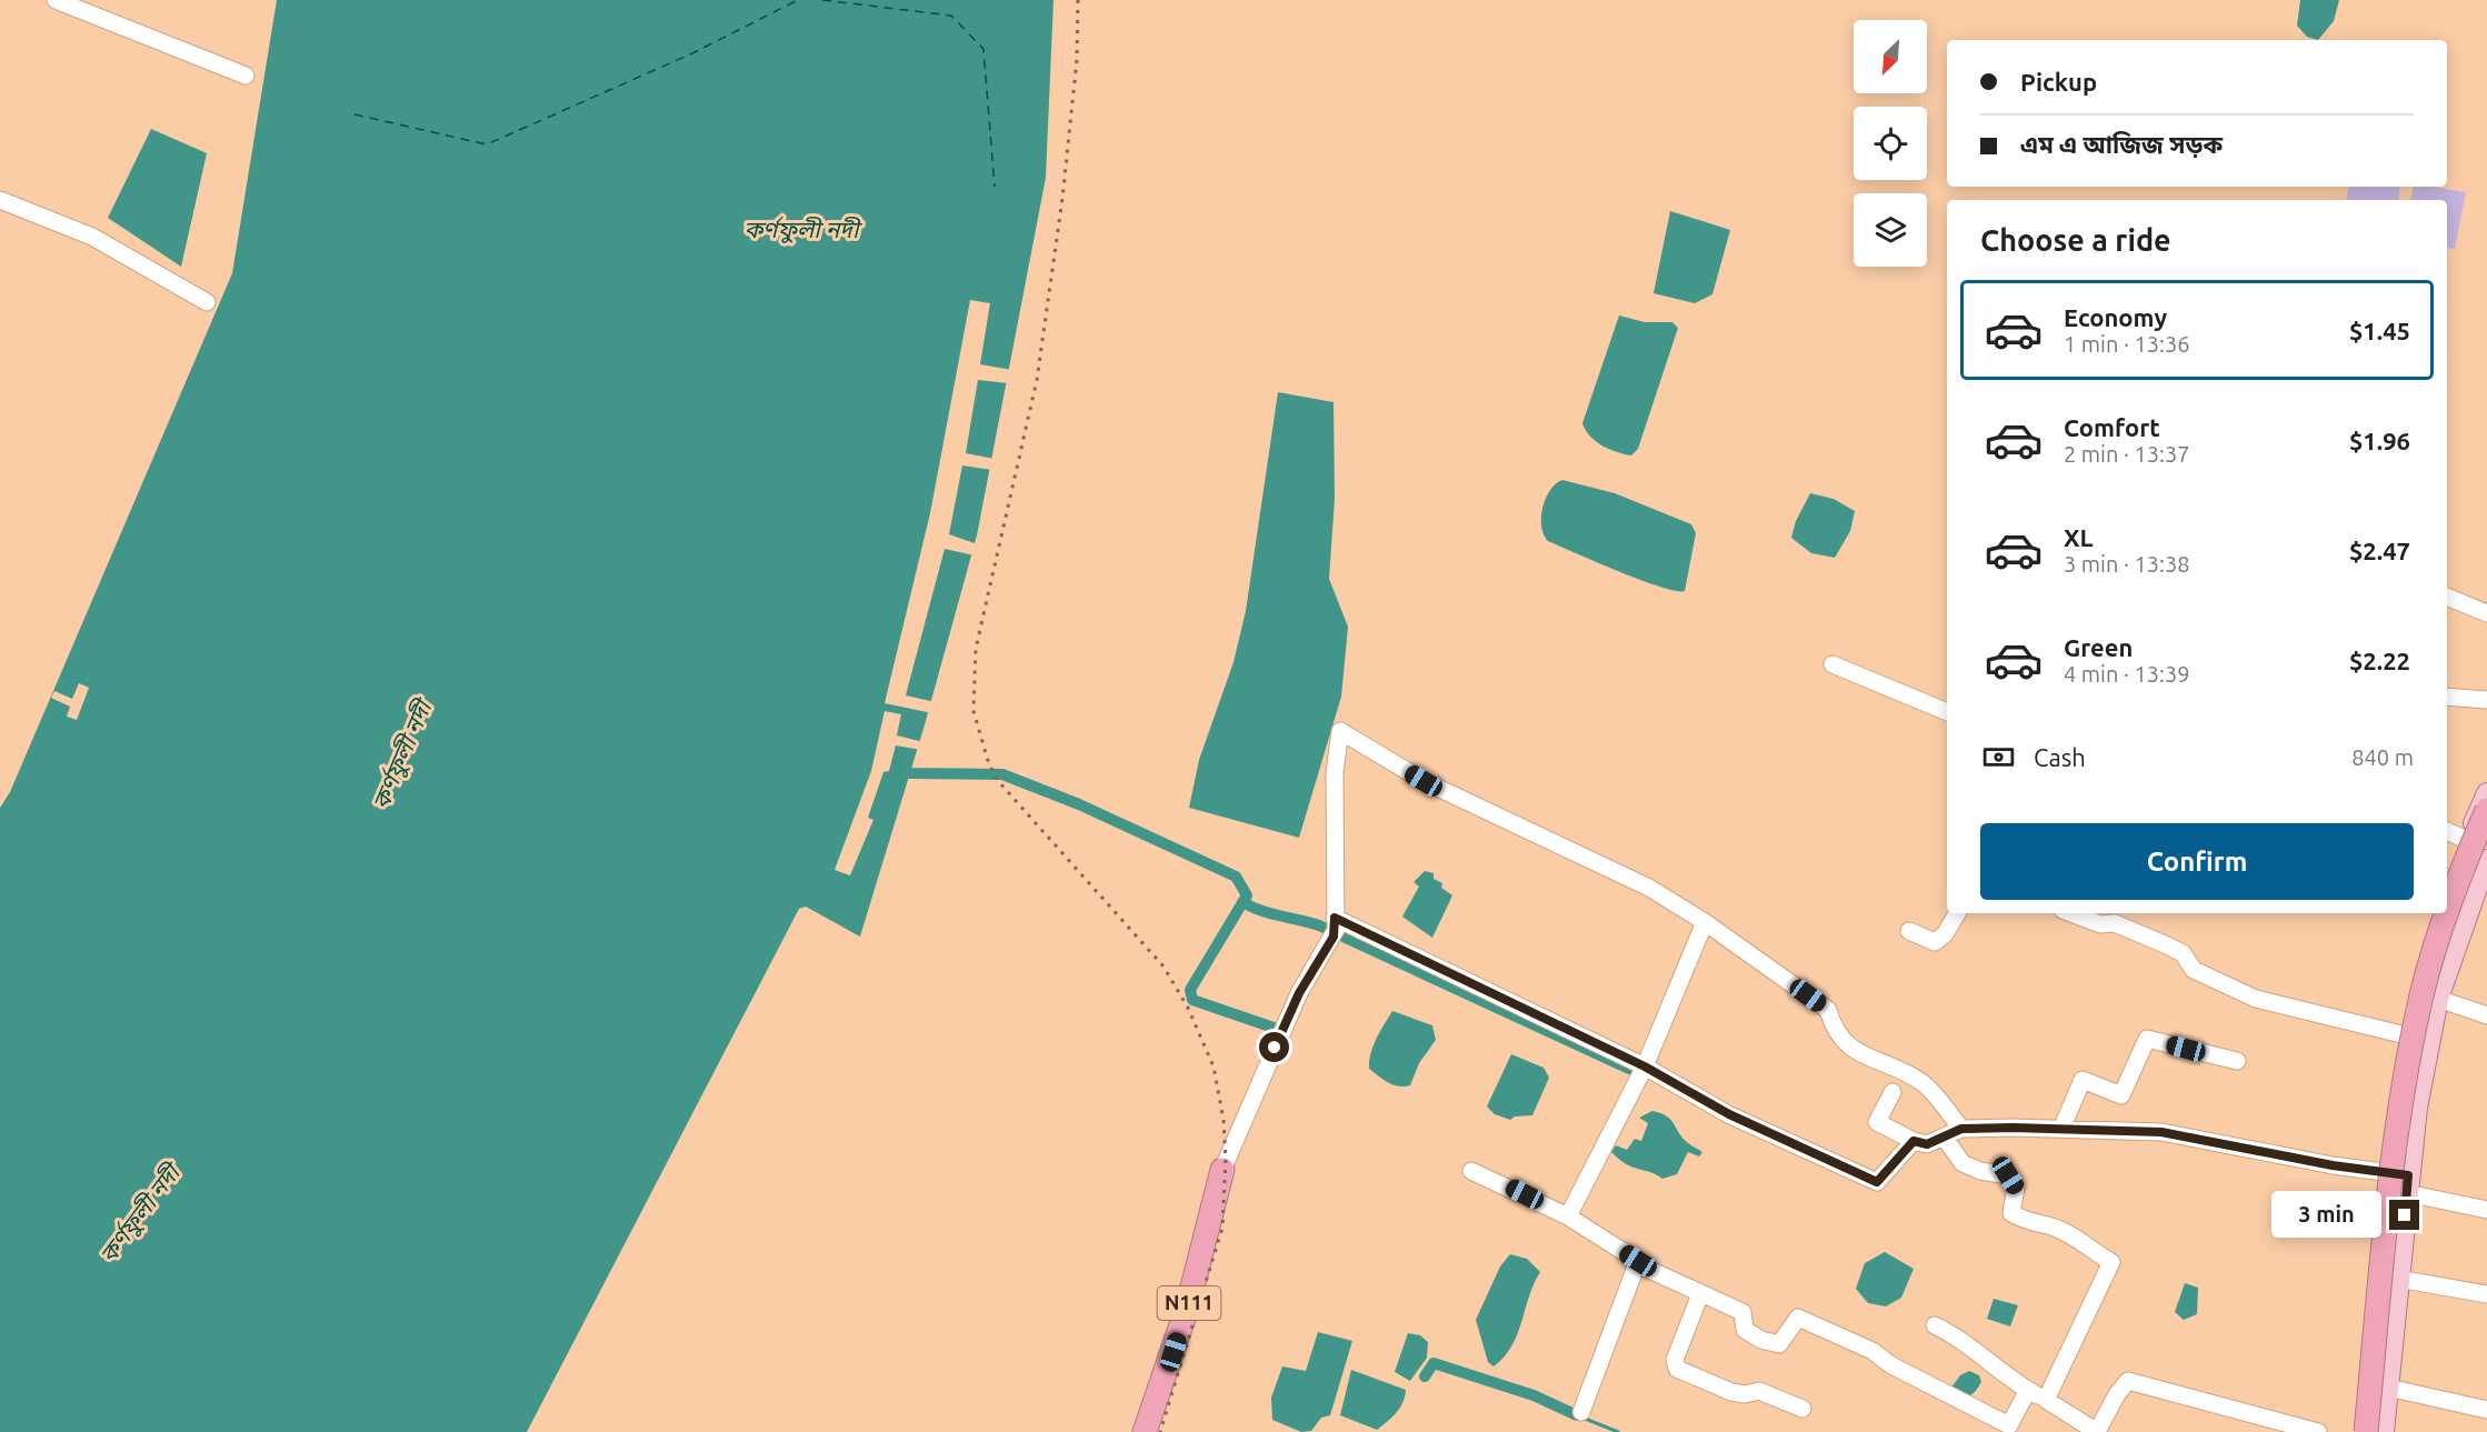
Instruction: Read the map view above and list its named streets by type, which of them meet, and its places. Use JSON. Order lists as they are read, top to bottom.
{
  "streets": {
    "highway": ["N111"]
  },
  "water": ["কর্ণফুলী নদী"],
  "north": "bottom left",
  "page": {
    "banner": ["Pickup", "এম এ আজিজ সড়ক"],
    "heading": "Choose a ride",
    "list": [
      {
        "name": "Economy",
        "note": "1 min · 13:36",
        "value": "$1.45"
      },
      {
        "name": "Comfort",
        "note": "2 min · 13:37",
        "value": "$1.96"
      },
      {
        "name": "XL",
        "note": "3 min · 13:38",
        "value": "$2.47"
      },
      {
        "name": "Green",
        "note": "4 min · 13:39",
        "value": "$2.22"
      }
    ],
    "pay": ["Cash", "840 m"],
    "buttons": "Confirm",
    "bubble": "3 min"
  }
}
